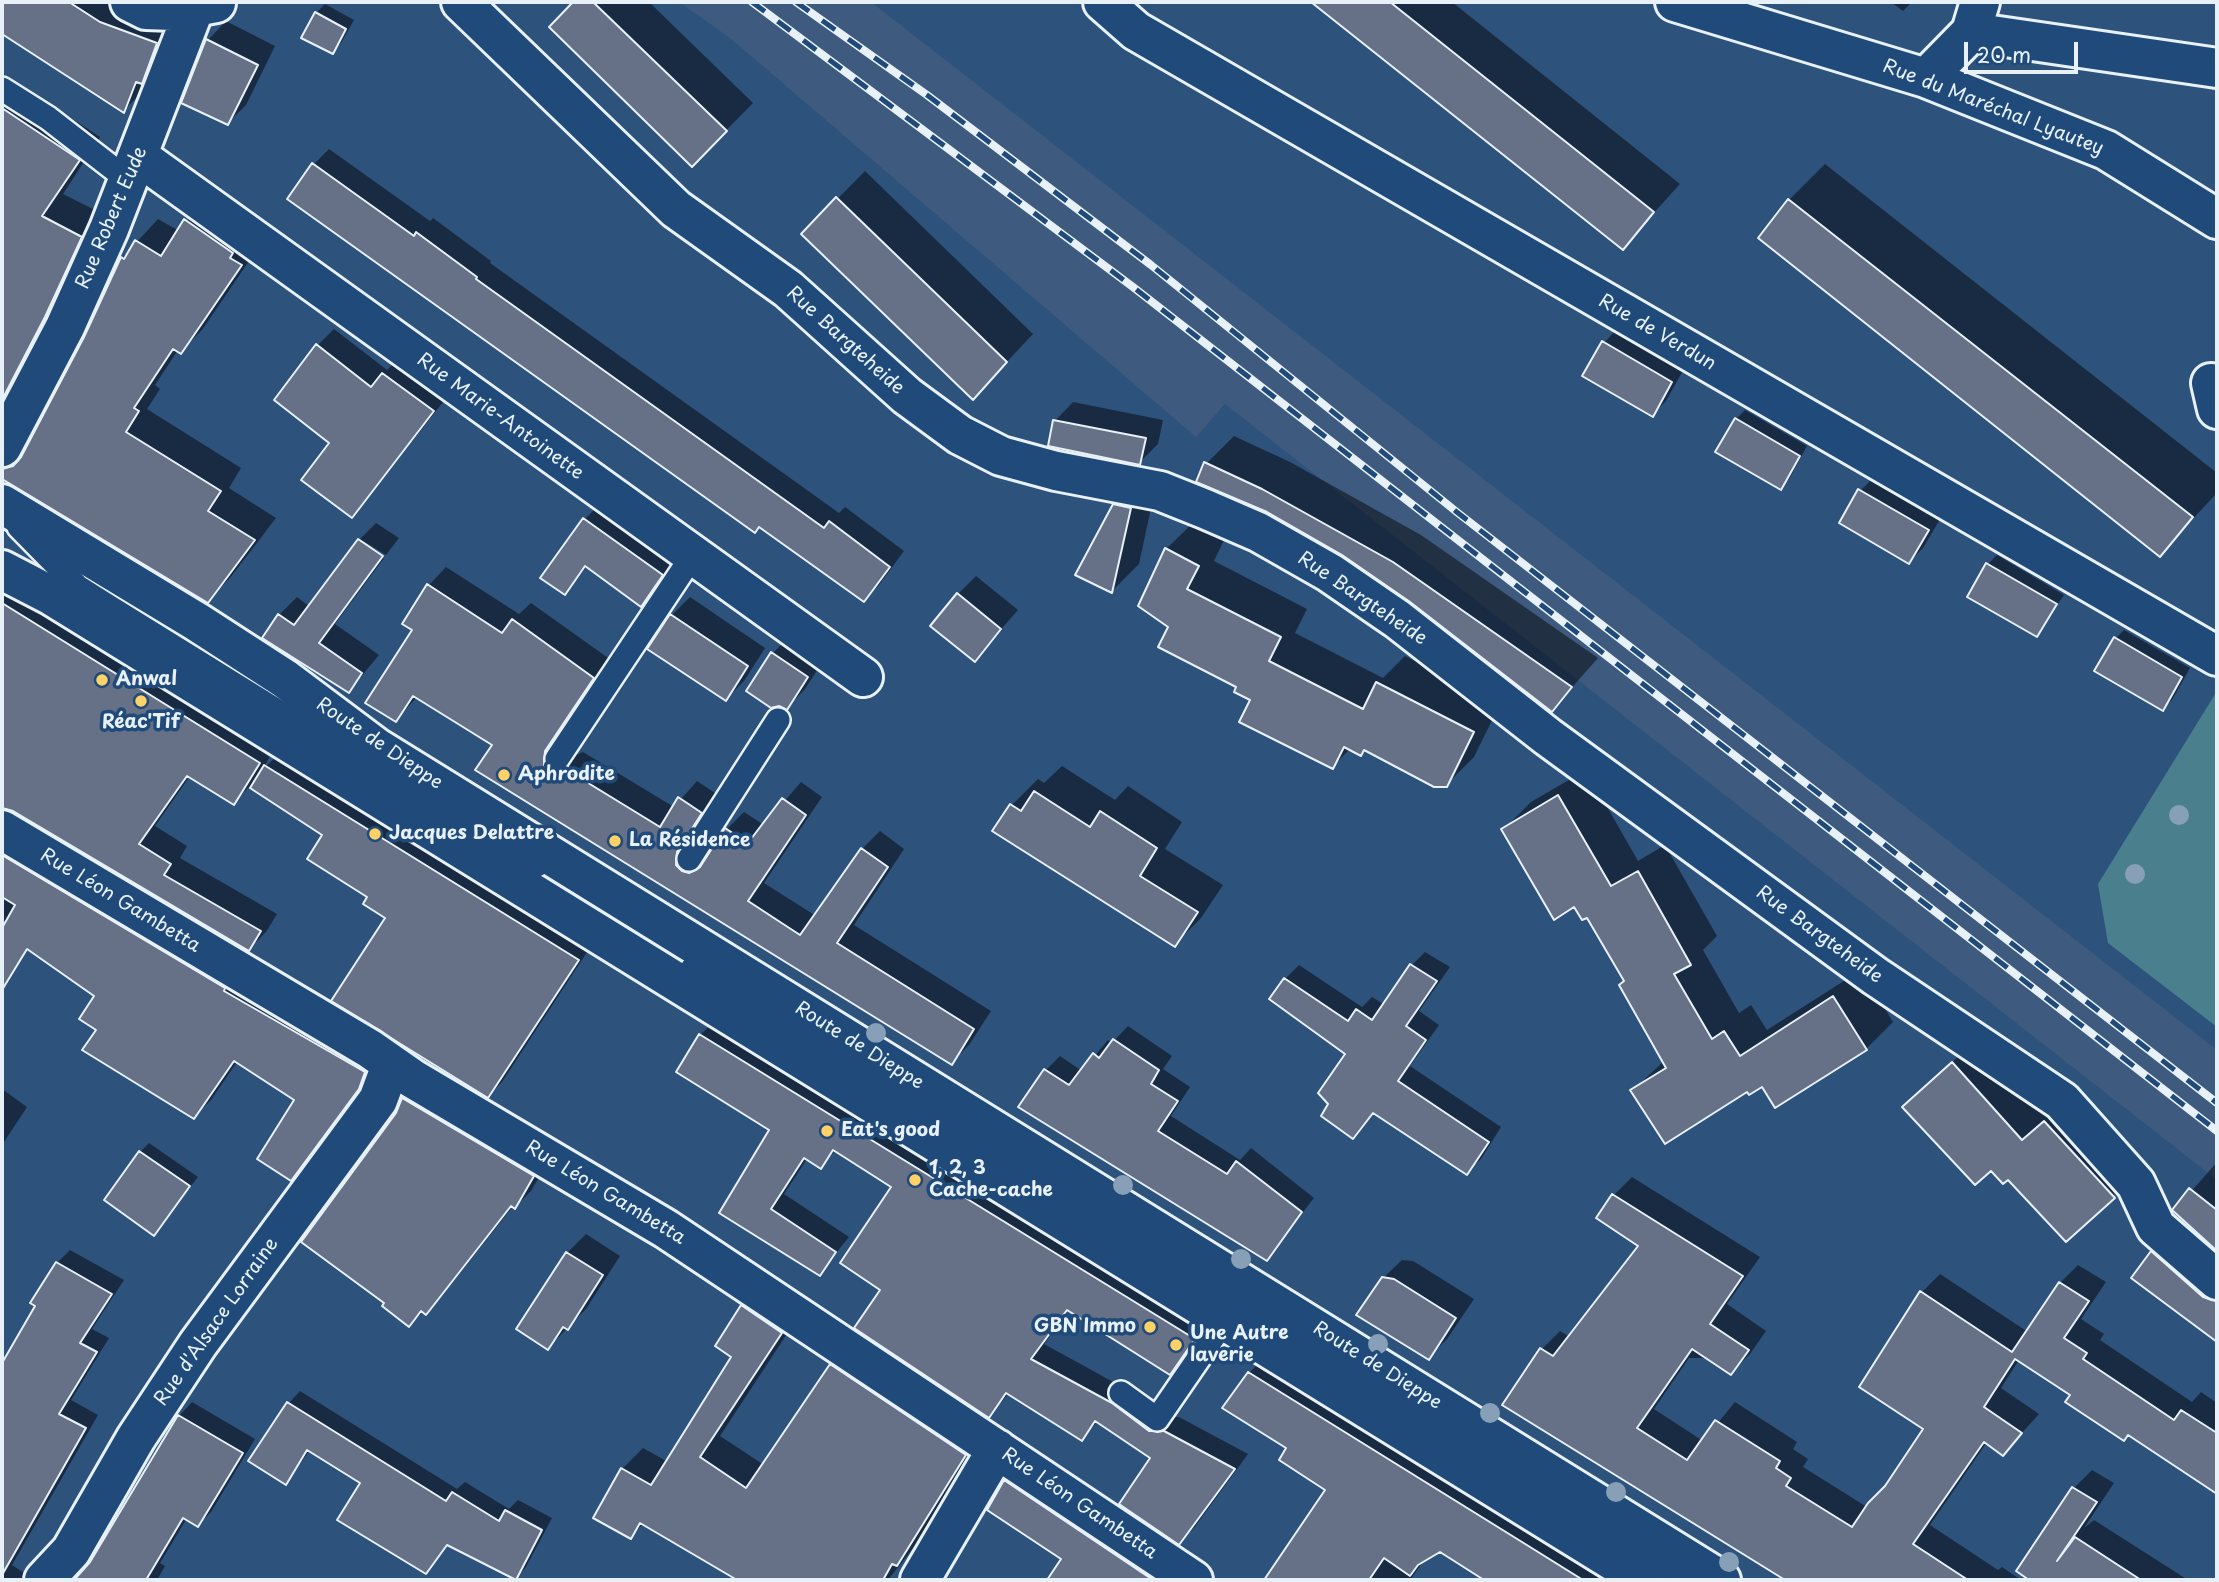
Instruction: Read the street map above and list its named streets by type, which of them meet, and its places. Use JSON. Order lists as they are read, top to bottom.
{
  "streets": {
    "street": [
      "Rue du Maréchal Lyautey",
      "Rue Robert Eude",
      "Rue de Verdun",
      "Rue Bargteheide",
      "Rue Marie-Antoinette",
      "Route de Dieppe",
      "Rue Léon Gambetta",
      "Rue d'Alsace Lorraine"
    ]
  },
  "crossings": [
    ["Rue Robert Eude", "Rue Marie-Antoinette"],
    ["Rue Léon Gambetta", "Rue d'Alsace Lorraine"]
  ],
  "places": [
    "Anwal",
    "Réac'Tif",
    "Aphrodite",
    "Jacques Delattre",
    "La Résidence",
    "Eat's good",
    "1, 2, 3 Cache-cache",
    "GBN Immo",
    "Une Autre laverie"
  ],
  "scale_bar": "20 m"
}
